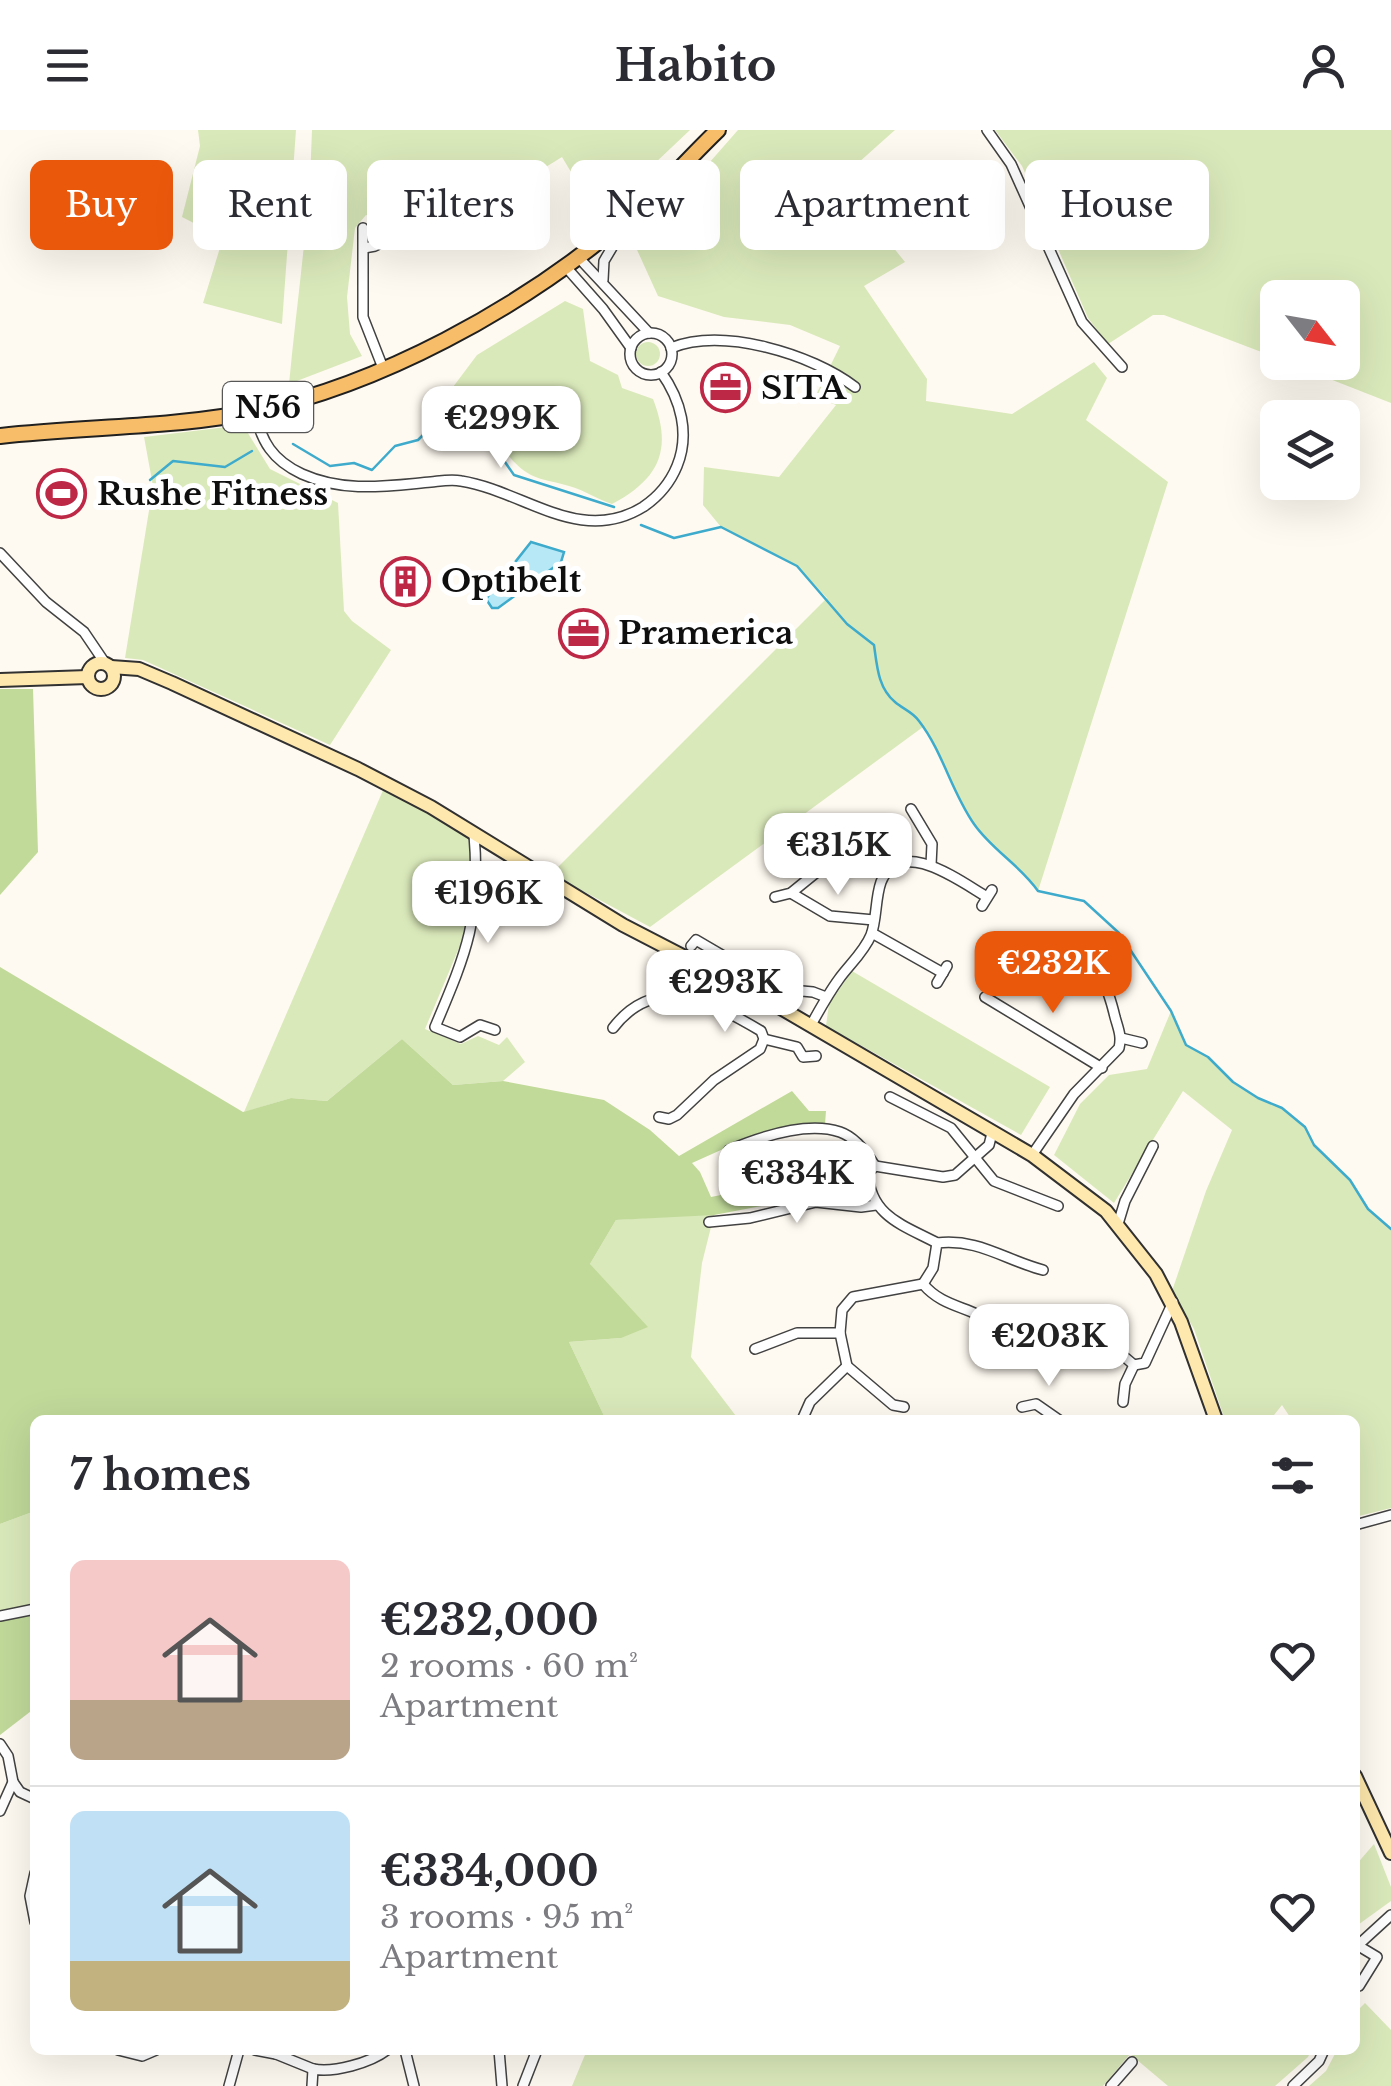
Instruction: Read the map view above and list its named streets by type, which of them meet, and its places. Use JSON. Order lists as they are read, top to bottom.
{
  "streets": {
    "main road": ["N56"]
  },
  "places": {
    "office": ["SITA", "Pramerica"],
    "sports": ["Rushe Fitness"],
    "building": ["Optibelt"]
  },
  "north": "bottom right",
  "page": {
    "header": "Habito",
    "chip": [
      "Buy",
      "Rent",
      "Filters",
      "New",
      "Apartment",
      "House"
    ],
    "price": [
      "€299K",
      "€315K",
      "€196K",
      "€232K",
      "€293K",
      "€334K",
      "€203K"
    ],
    "heading": "7 homes",
    "list": [
      {
        "name": "€232,000",
        "note": "2 rooms · 60 m² · Apartment"
      },
      {
        "name": "€334,000",
        "note": "3 rooms · 95 m² · Apartment"
      }
    ]
  }
}
